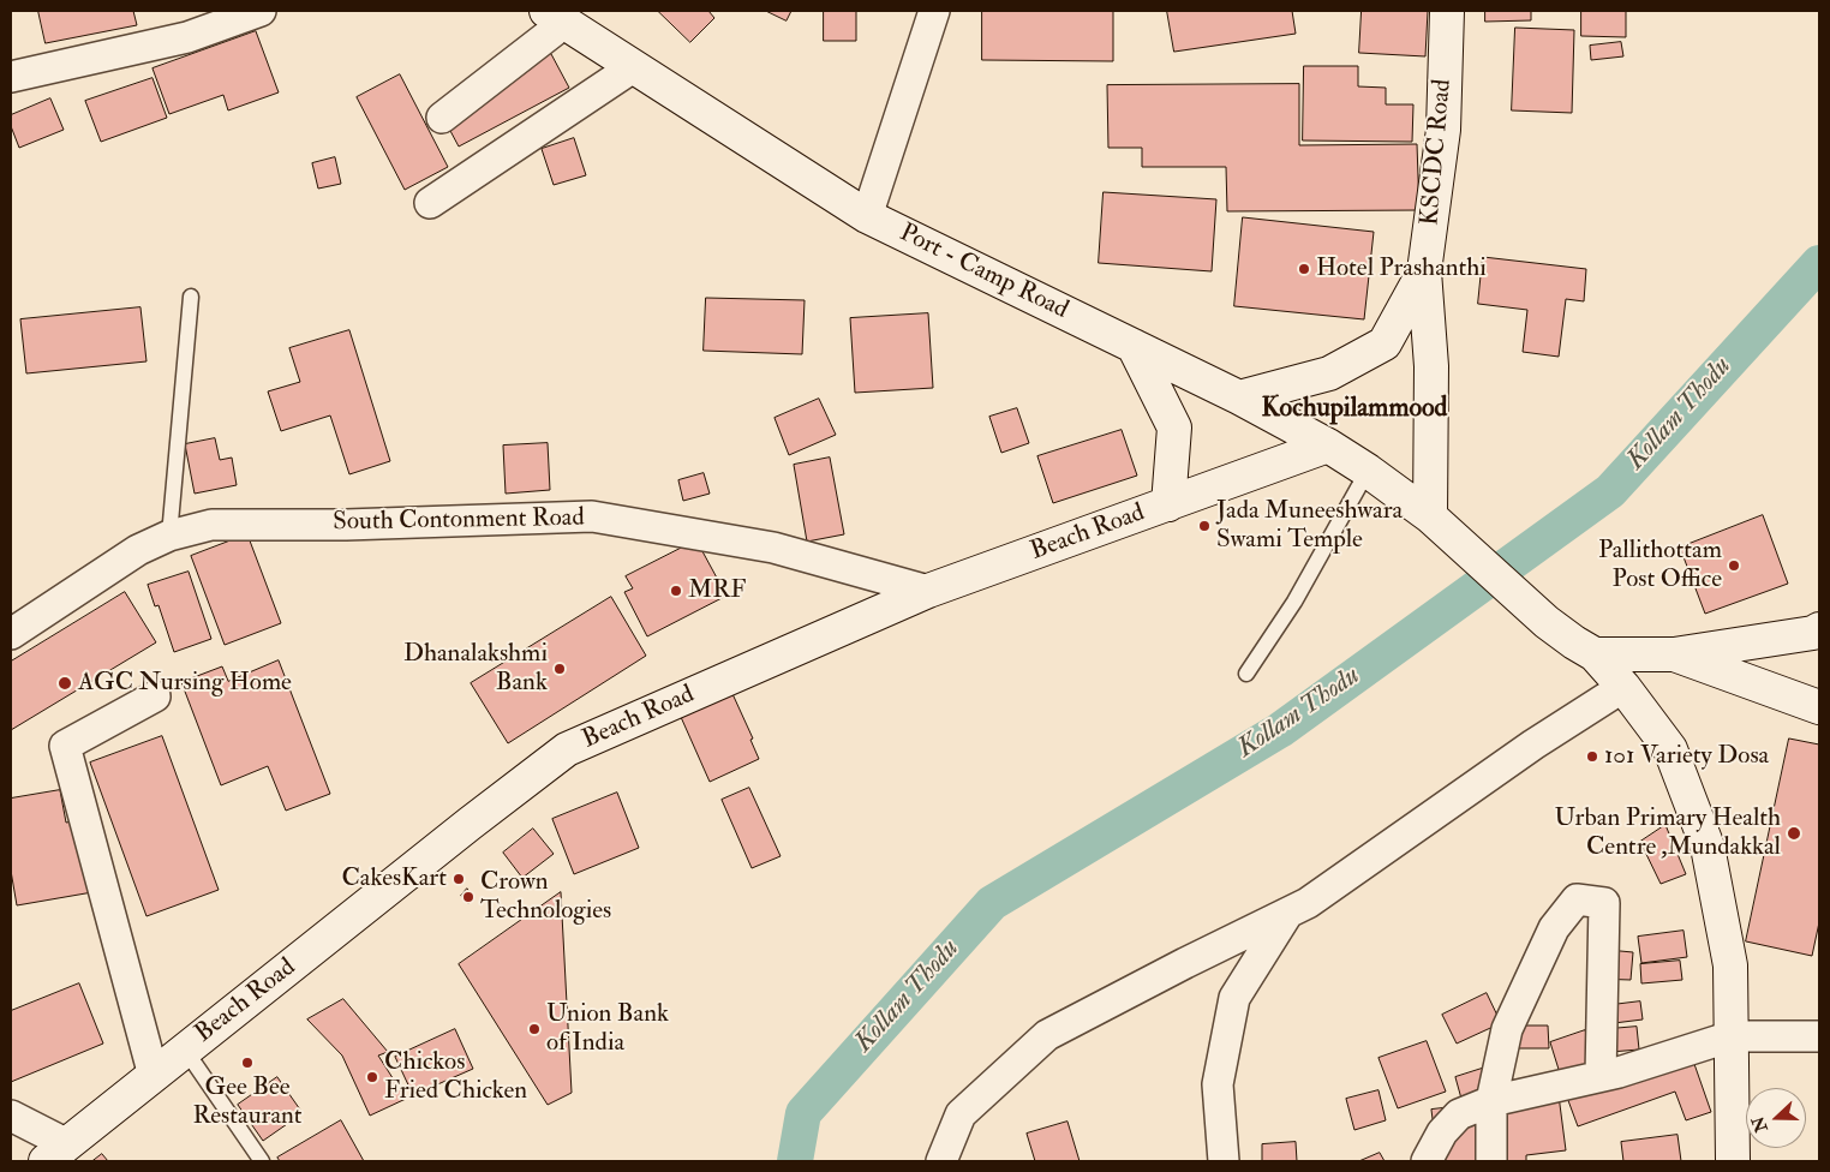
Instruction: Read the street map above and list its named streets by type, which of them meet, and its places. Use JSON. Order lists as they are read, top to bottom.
{
  "streets": {
    "main road": ["KSCDC Road", "Port - Camp Road", "Beach Road"],
    "street": ["South Contonment Road"]
  },
  "crossings": [
    ["KSCDC Road", "Port - Camp Road"],
    ["Port - Camp Road", "Beach Road"],
    ["South Contonment Road", "Beach Road"]
  ],
  "districts": ["Kochupilammood"],
  "water": ["Kollam Thodu"],
  "places": [
    "Hotel Prashanthi",
    "Jada Muneeshwara Swami Temple",
    "Pallithottam Post Office",
    "MRF",
    "Dhanalakshmi Bank",
    "AGC Nursing Home",
    "101 Variety Dosa",
    "Urban Primary Health Centre ,Mundakkal",
    "CakesKart",
    "Crown Technologies",
    "Union Bank of India",
    "Gee Bee Restaurant",
    "Chickos Fried Chicken"
  ],
  "north": "left"
}
